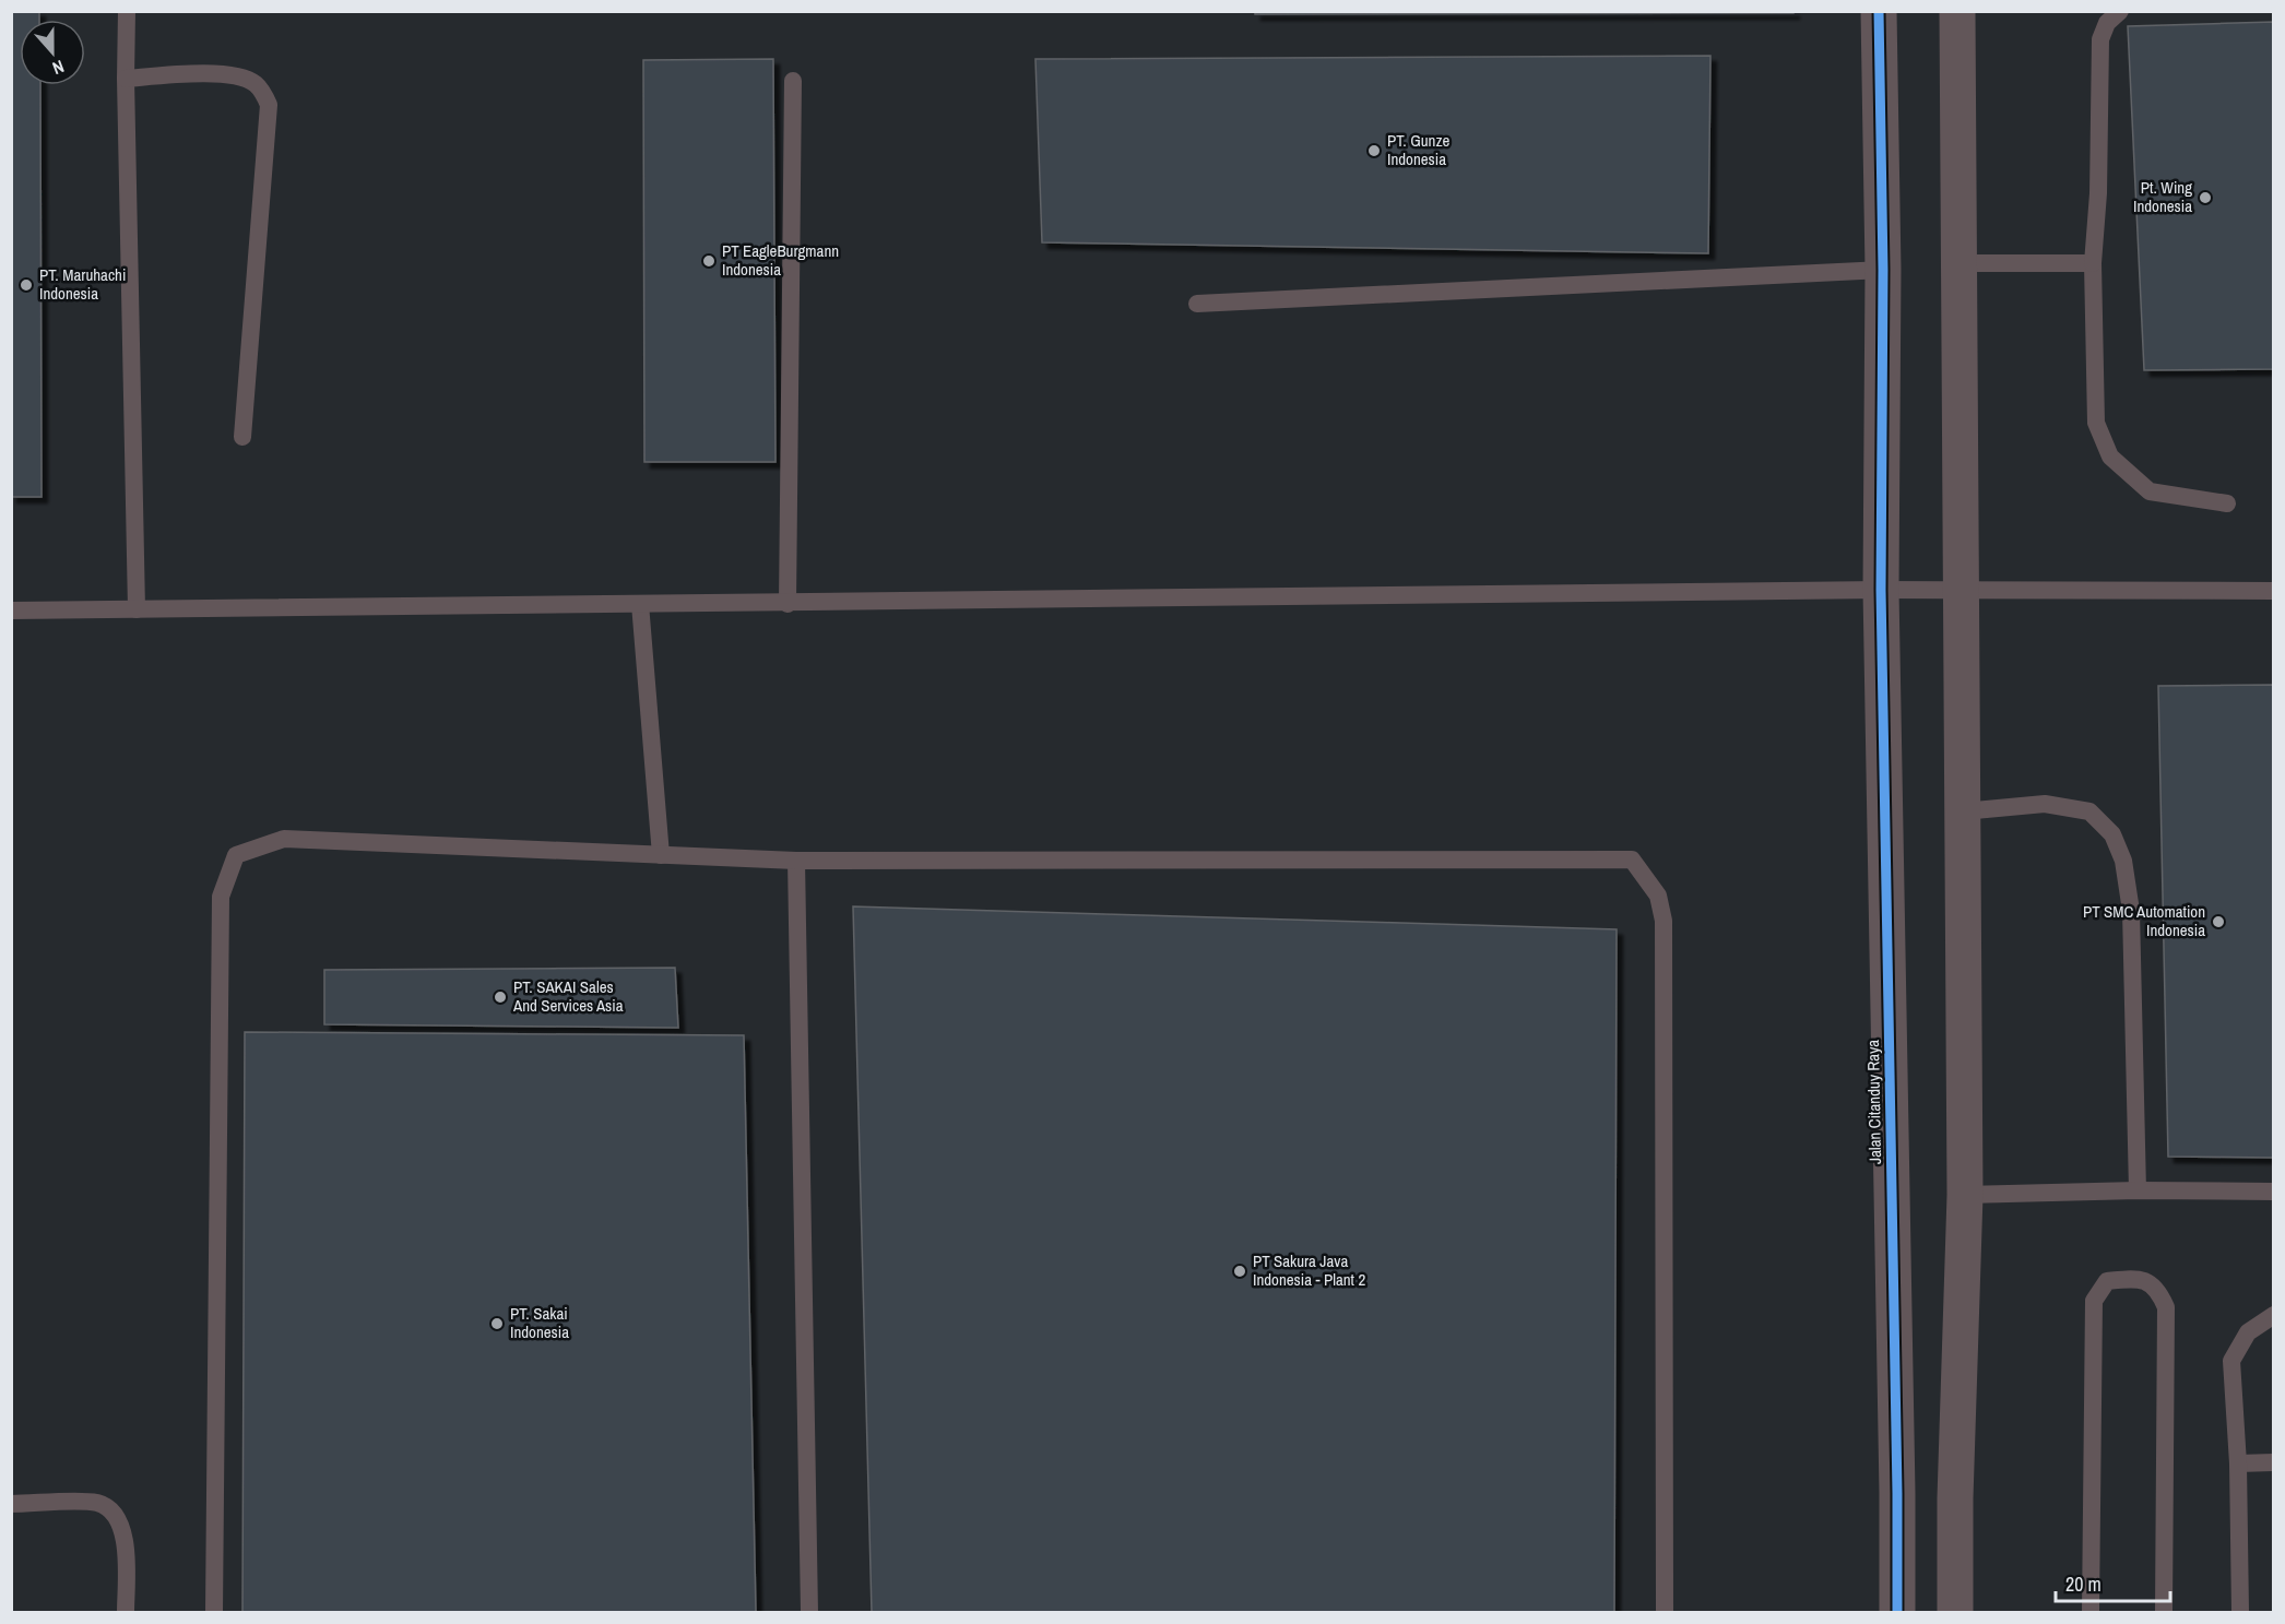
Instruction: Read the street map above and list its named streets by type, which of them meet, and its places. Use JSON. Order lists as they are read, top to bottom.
{
  "streets": {
    "street": ["Jalan Citanduy Raya"]
  },
  "places": [
    "PT. Gunze Indonesia",
    "Pt. Wing Indonesia",
    "PT EagleBurgmann Indonesia",
    "PT. Maruhachi Indonesia",
    "PT SMC Automation Indonesia",
    "PT. SAKAI Sales And Services Asia",
    "PT Sakura Java Indonesia - Plant 2",
    "PT. Sakai Indonesia"
  ],
  "scale_bar": "20 m",
  "north": "bottom"
}
